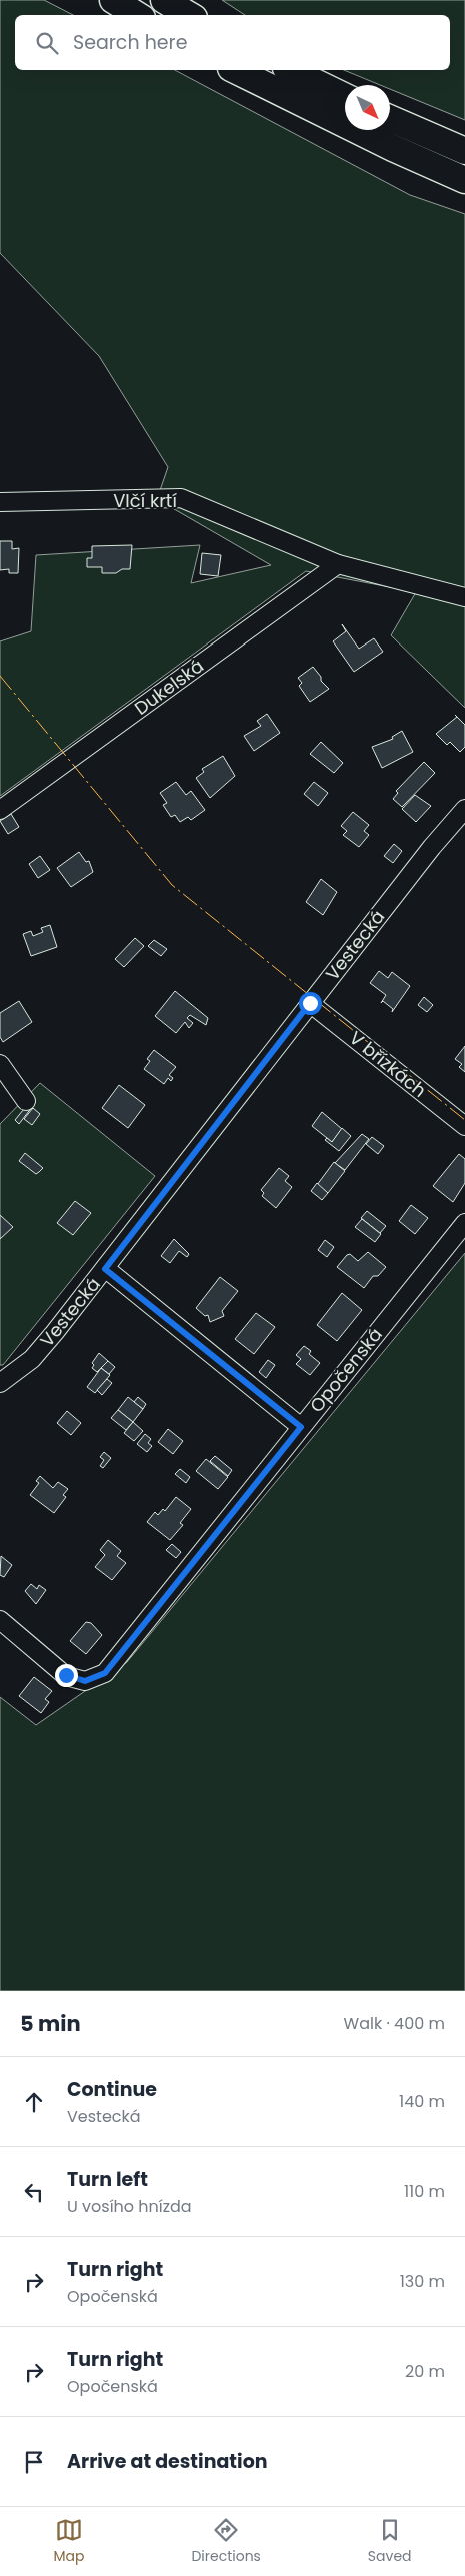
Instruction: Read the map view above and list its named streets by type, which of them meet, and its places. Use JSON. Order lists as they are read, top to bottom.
{
  "streets": {
    "street": [
      "Vlčí krtí",
      "Dukelská",
      "Vestecká",
      "V břízkách",
      "Opočenská"
    ]
  },
  "crossings": [
    ["Vlčí krtí", "Dukelská"],
    ["Vestecká", "V břízkách"]
  ],
  "north": "bottom right",
  "page": {
    "search": "Search here",
    "heading": ["5 min", "Walk · 400 m"],
    "list": [
      ["Continue", "Vestecká", "140 m"],
      ["Turn left", "U vosího hnízda", "110 m"],
      ["Turn right", "Opočenská", "130 m"],
      ["Turn right", "Opočenská", "20 m"],
      "Arrive at destination"
    ],
    "nav": ["Map", "Directions", "Saved"]
  }
}
